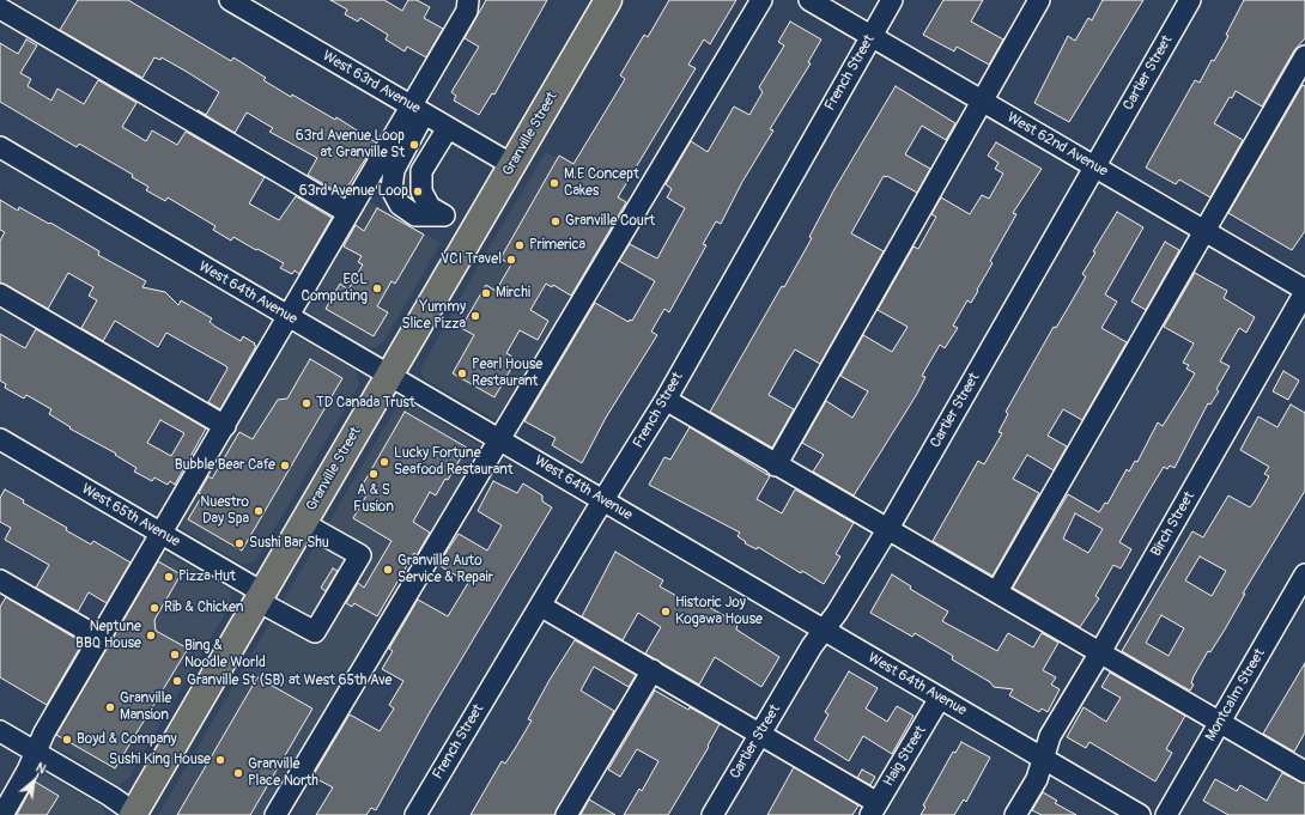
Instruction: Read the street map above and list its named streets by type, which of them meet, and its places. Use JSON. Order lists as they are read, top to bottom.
{
  "streets": {
    "highway": ["Granville Street"],
    "street": [
      "French Street",
      "Cartier Street",
      "West 63rd Avenue",
      "West 62nd Avenue",
      "West 64th Avenue",
      "West 65th Avenue",
      "Birch Street",
      "Montcalm Street",
      "Haig Street"
    ]
  },
  "crossings": [
    ["French Street", "West 62nd Avenue"],
    ["French Street", "West 64th Avenue"],
    ["Cartier Street", "West 62nd Avenue"],
    ["Cartier Street", "West 64th Avenue"],
    ["West 63rd Avenue", "Granville Street"],
    ["Granville Street", "West 64th Avenue"],
    ["Granville Street", "West 65th Avenue"],
    ["West 62nd Avenue", "Birch Street"],
    ["West 64th Avenue", "Birch Street"],
    ["West 64th Avenue", "Haig Street"]
  ],
  "places": [
    "63rd Avenue Loop at Granville St",
    "M.E Concept Cakes",
    "63rd Avenue Loop",
    "Granville Court",
    "Primerica",
    "VCI Travel",
    "ECL Computing",
    "Mirchi",
    "Yummy Slice Pizza",
    "Pearl House Restaurant",
    "TD Canada Trust",
    "Lucky Fortune Seafood Restaurant",
    "Bubble Bear Cafe",
    "A & S Fusion",
    "Nuestro Day Spa",
    "Sushi Bar Shu",
    "Granville Auto Service & Repair",
    "Pizza Hut",
    "Rib & Chicken",
    "Historic Joy Kogawa House",
    "Neptune BBQ House",
    "Bing & Noodle World",
    "Granville St (SB) at West 65th Ave",
    "Granville Mansion",
    "Boyd & Company",
    "Sushi King House",
    "Granville Place North"
  ],
  "north": "top right"
}
